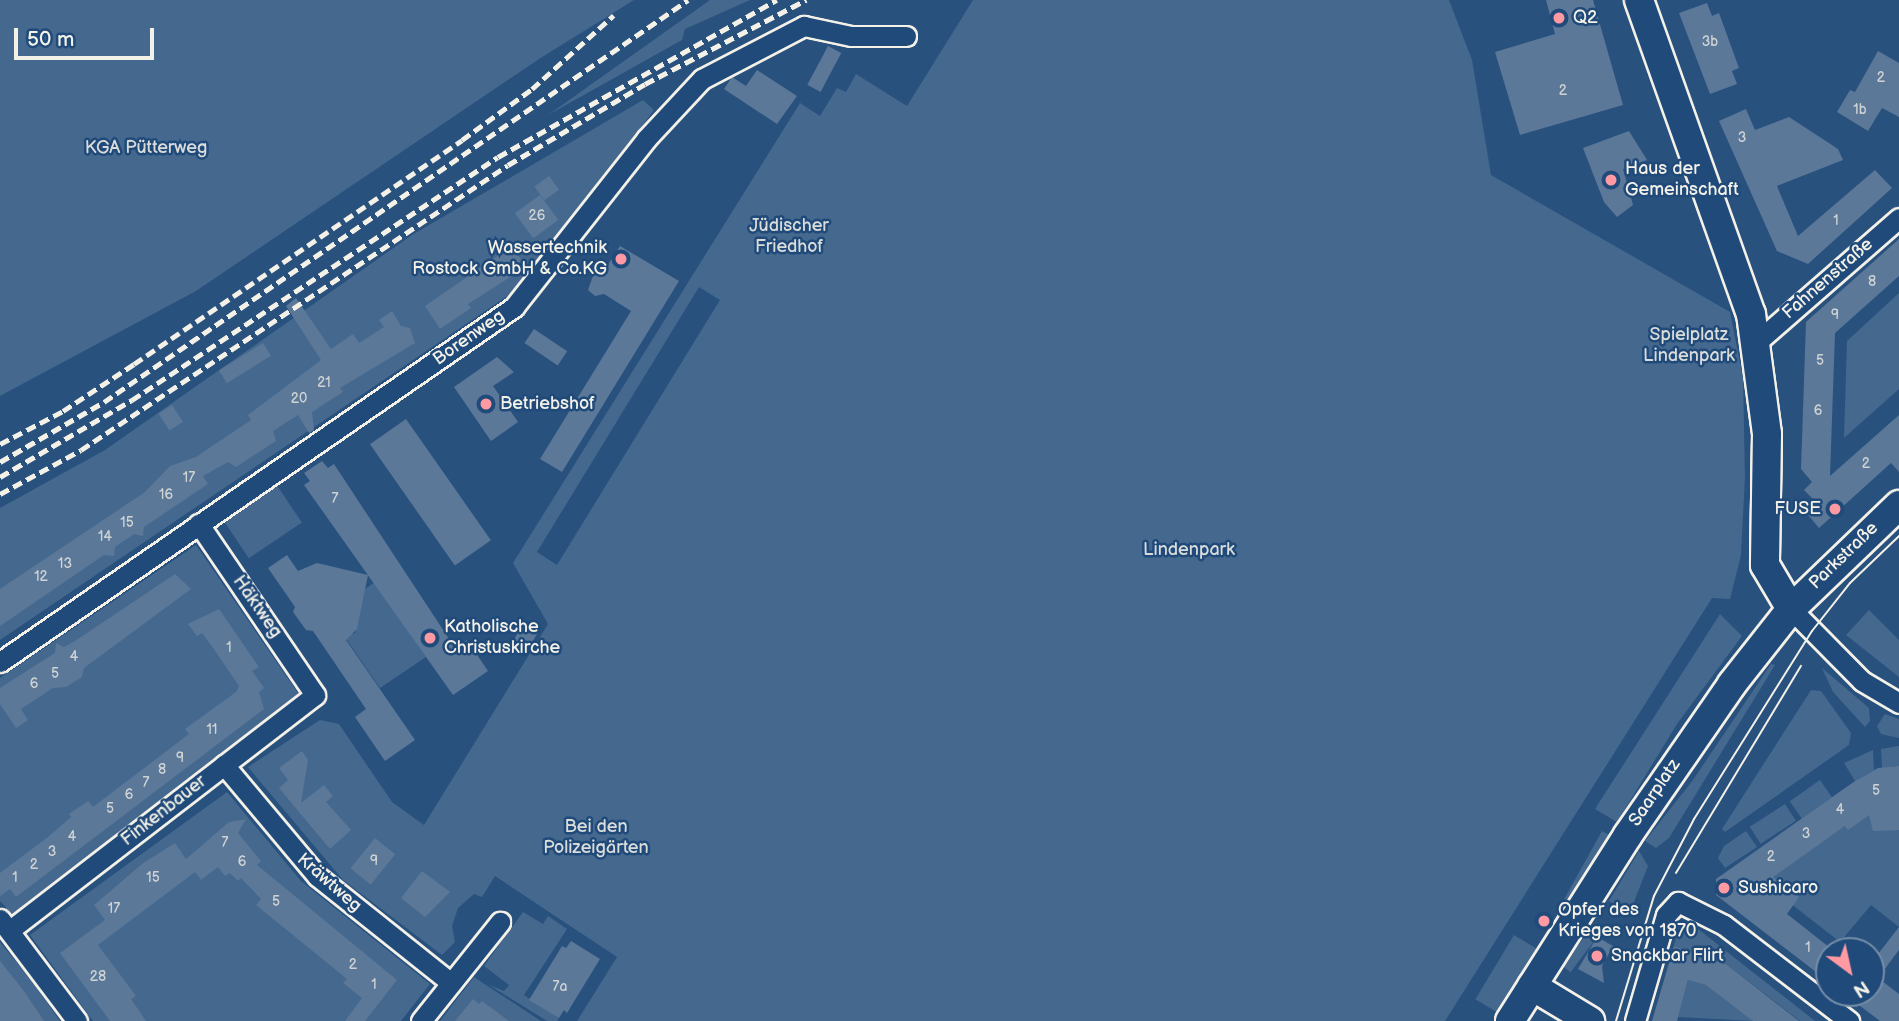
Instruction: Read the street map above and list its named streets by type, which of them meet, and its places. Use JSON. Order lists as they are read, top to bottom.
{
  "streets": {
    "street": [
      "Fahnenstraße",
      "Borenweg",
      "Parkstraße",
      "Häktweg",
      "Saarplatz",
      "Finkenbauer",
      "Kräwtweg"
    ]
  },
  "crossings": [
    ["Borenweg", "Häktweg"],
    ["Parkstraße", "Saarplatz"],
    ["Häktweg", "Finkenbauer"],
    ["Finkenbauer", "Kräwtweg"]
  ],
  "parks": [
    "KGA Pütterweg",
    "Jüdischer Friedhof",
    "Spielplatz Lindenpark",
    "Lindenpark",
    "Bei den Polizeigärten"
  ],
  "places": [
    "Q2",
    "Haus der Gemeinschaft",
    "Wassertechnik Rostock GmbH & Co.KG",
    "Betriebshof",
    "FUSE",
    "Katholische Christuskirche",
    "Sushicaro",
    "Opfer des Krieges von 1870",
    "Snackbar Flirt"
  ],
  "house_numbers": [
    "3b",
    "2",
    "2",
    "1b",
    "3",
    "26",
    "1",
    "8",
    "9",
    "5",
    "21",
    "20",
    "6",
    "2",
    "17",
    "16",
    "7",
    "15",
    "14",
    "13",
    "12",
    "1",
    "4",
    "5",
    "6",
    "11",
    "9",
    "8",
    "7",
    "5",
    "6",
    "5",
    "4",
    "3",
    "4",
    "7",
    "3",
    "2",
    "9",
    "6",
    "2",
    "1",
    "15",
    "5",
    "17",
    "1",
    "2",
    "28",
    "1",
    "7a"
  ],
  "scale_bar": "50 m",
  "north": "bottom right"
}
